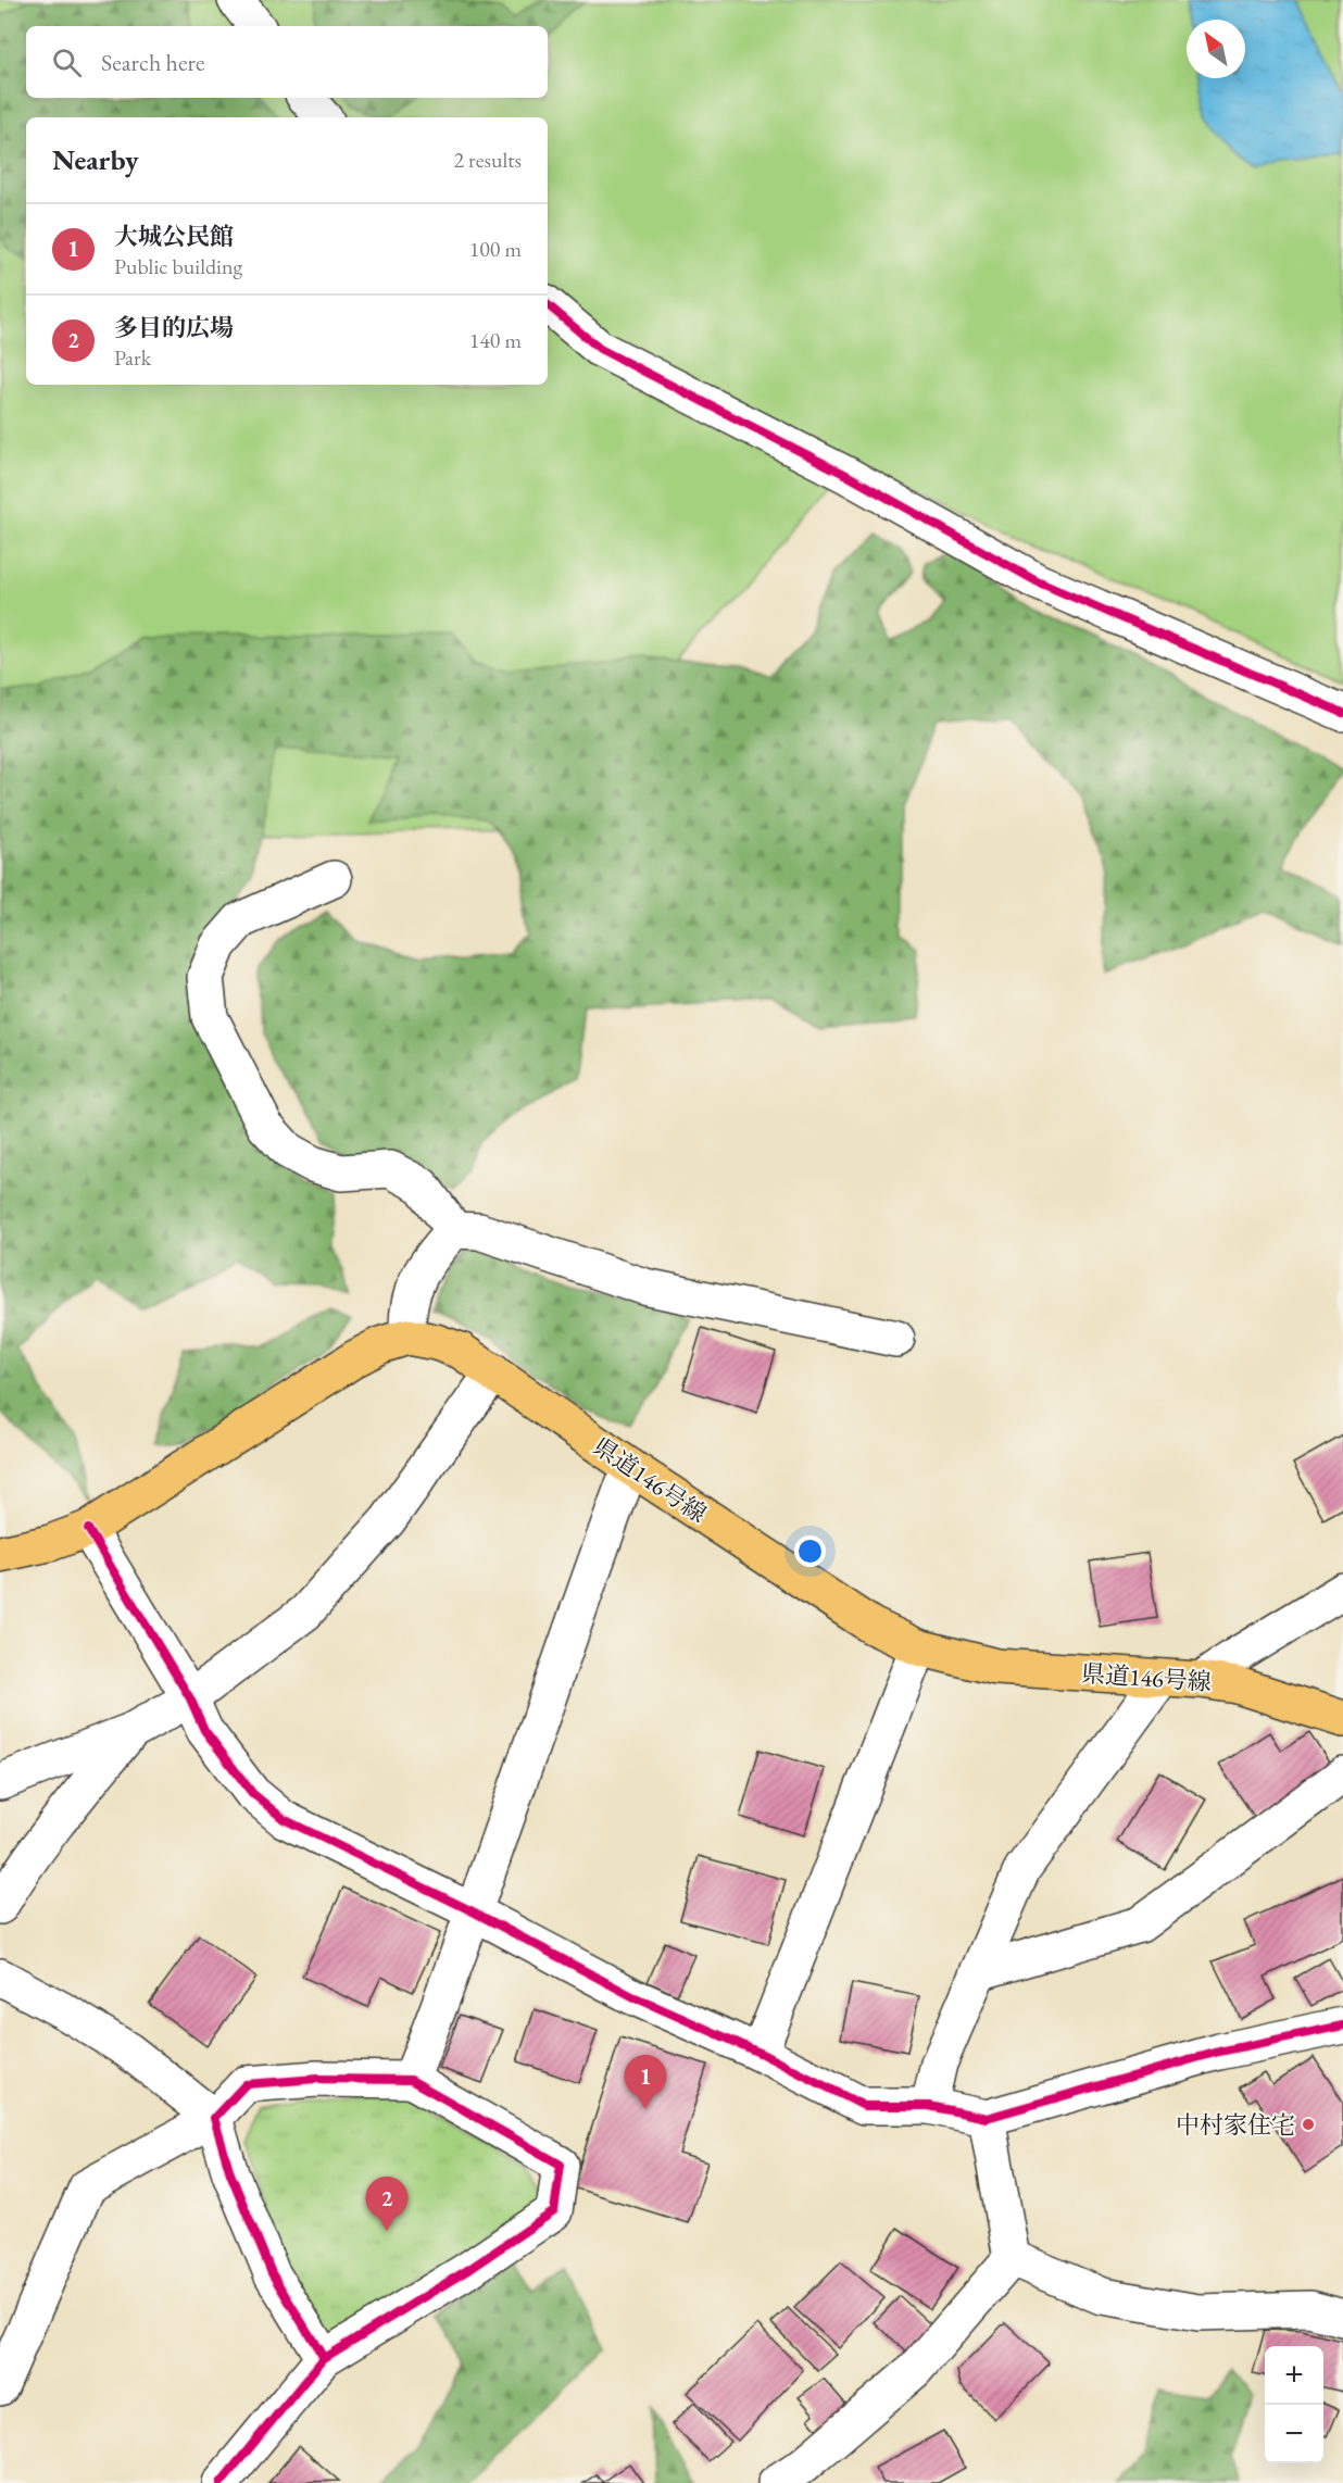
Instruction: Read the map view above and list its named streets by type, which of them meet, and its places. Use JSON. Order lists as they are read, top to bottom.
{
  "streets": {
    "main road": ["県道146号線"]
  },
  "places": ["中村家住宅"],
  "north": "top left",
  "page": {
    "search": "Search here",
    "heading": ["Nearby", "2 results"],
    "list": [
      {
        "mark": "1",
        "name": "大城公民館",
        "note": "Public building",
        "value": "100 m"
      },
      {
        "mark": "2",
        "name": "多目的広場",
        "note": "Park",
        "value": "140 m"
      }
    ],
    "pins": ["1", "2"],
    "map_buttons": ["+", "−"]
  }
}
